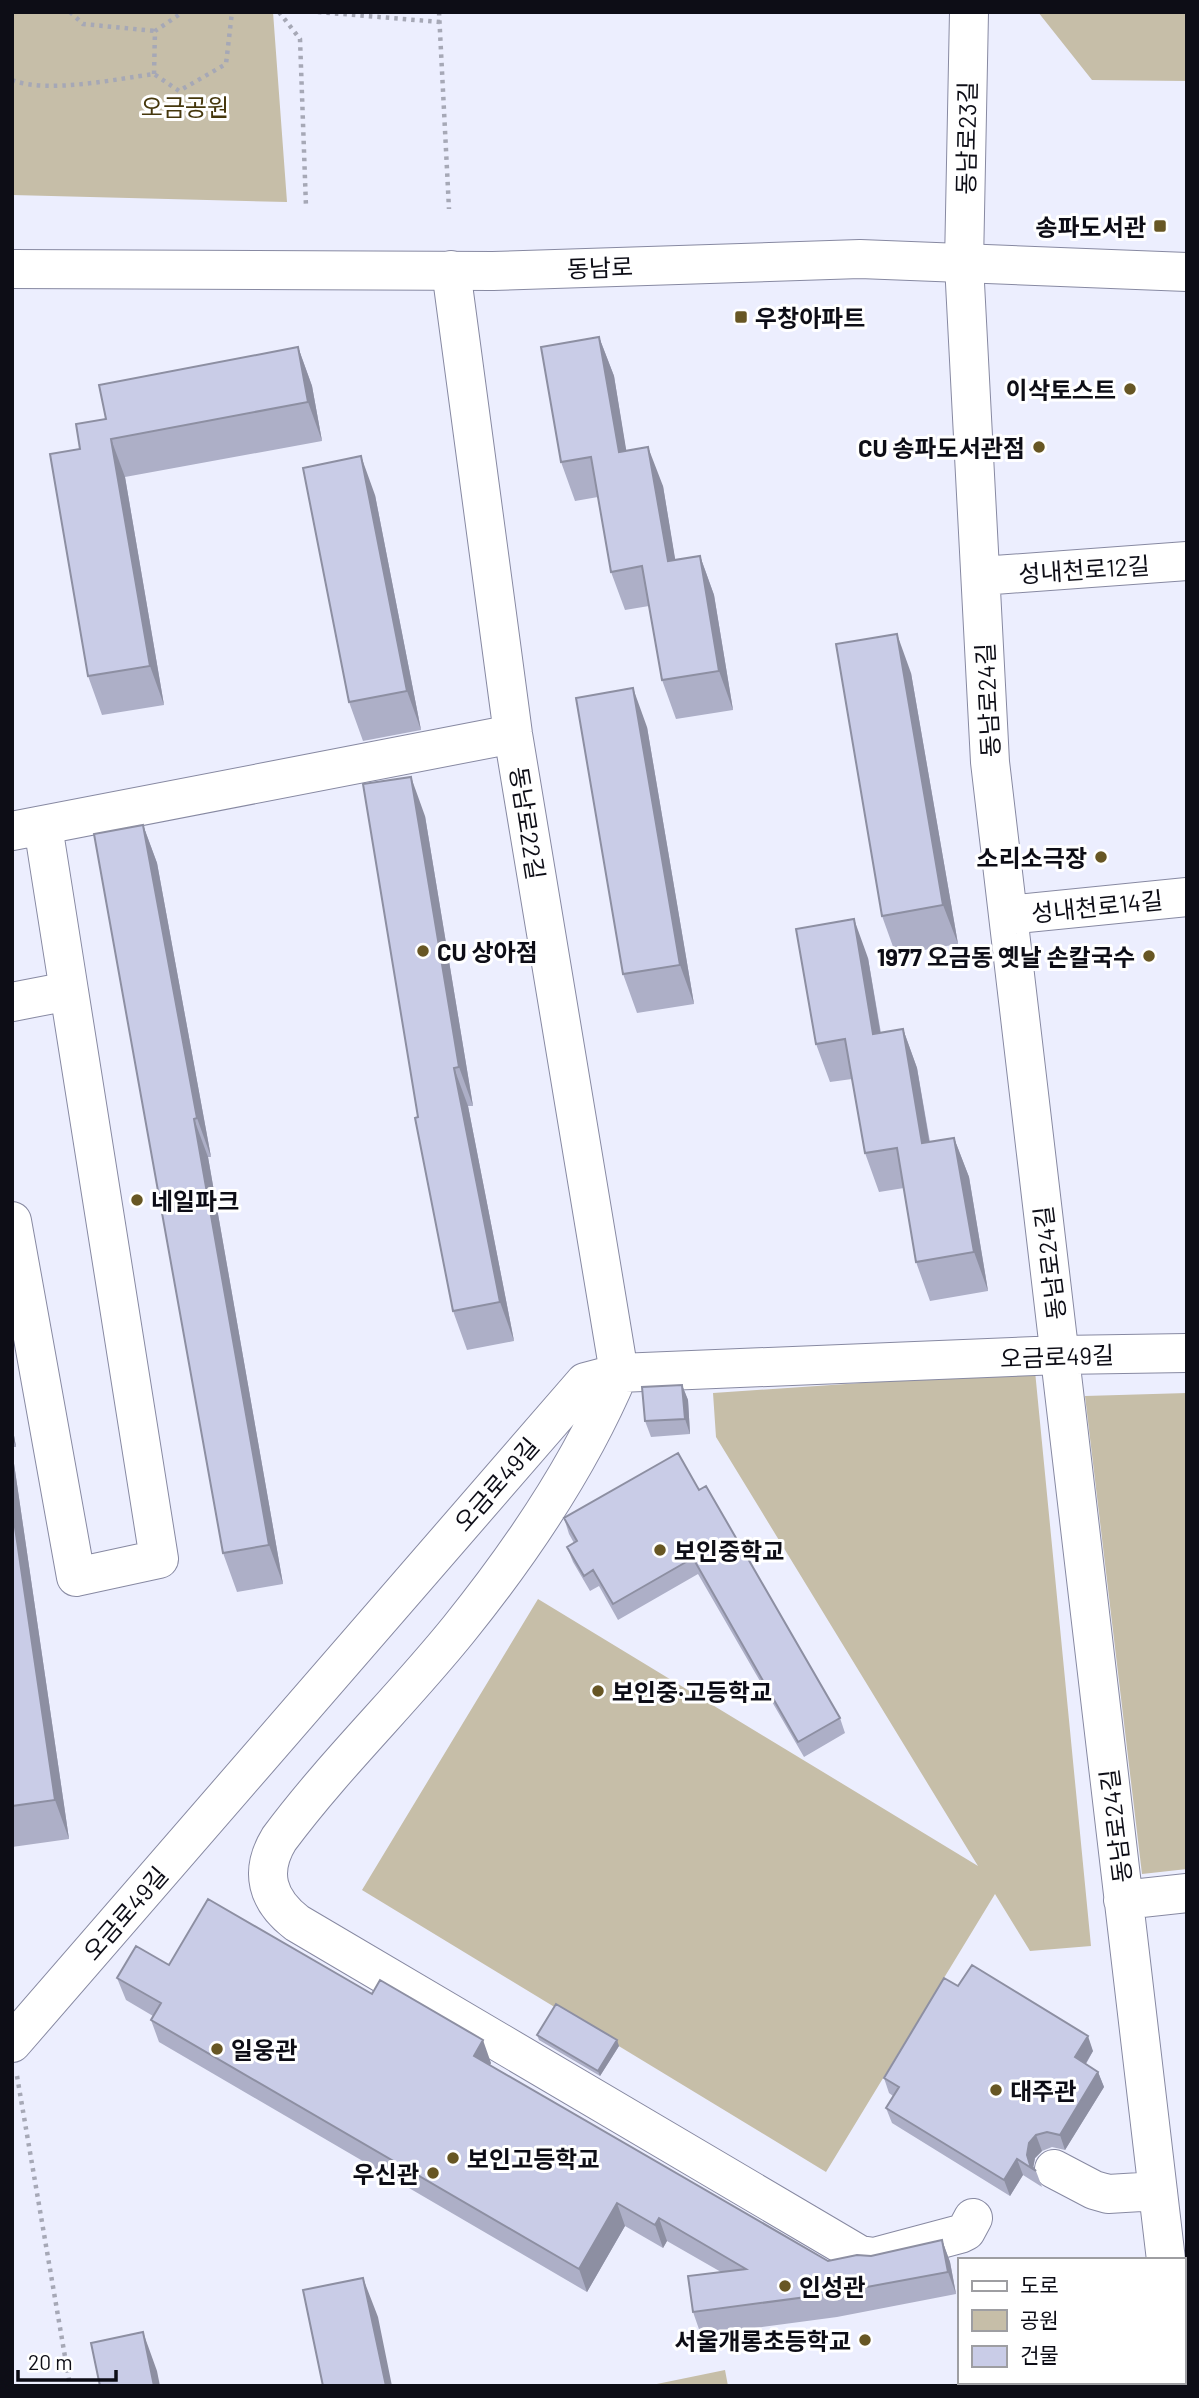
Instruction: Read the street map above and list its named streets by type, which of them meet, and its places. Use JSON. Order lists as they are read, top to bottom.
{
  "streets": {
    "street": [
      "동남로23길",
      "동남로",
      "성내천로12길",
      "동남로24길",
      "동남로22길",
      "성내천로14길",
      "오금로49길"
    ]
  },
  "crossings": [
    ["동남로23길", "동남로"],
    ["동남로23길", "동남로24길"],
    ["동남로", "동남로24길"],
    ["동남로", "동남로22길"],
    ["성내천로12길", "동남로24길"],
    ["동남로24길", "성내천로14길"],
    ["동남로24길", "오금로49길"],
    ["동남로22길", "오금로49길"]
  ],
  "parks": ["오금공원"],
  "places": {
    "transit": ["송파도서관", "우창아파트"],
    "other": [
      "이삭토스트",
      "CU 송파도서관점",
      "소리소극장",
      "CU 상아점",
      "1977 오금동 옛날 손칼국수",
      "네일파크",
      "보인중학교",
      "보인중·고등학교",
      "일웅관",
      "대주관",
      "보인고등학교",
      "우신관",
      "인성관",
      "서울개롱초등학교"
    ]
  },
  "legend": ["도로", "공원", "건물"],
  "scale_bar": "20 m"
}
